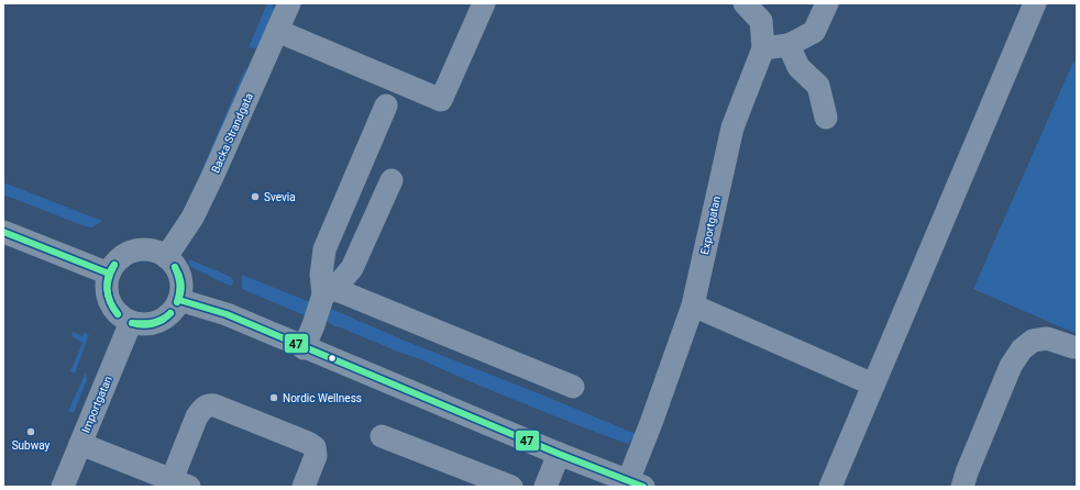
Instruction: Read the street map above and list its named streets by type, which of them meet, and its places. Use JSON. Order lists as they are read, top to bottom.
{
  "streets": {
    "street": ["Backa Strandgata", "Exportgatan", "Importgatan"]
  },
  "crossings": [
    ["Backa Strandgata", "Exportgatan"],
    ["Backa Strandgata", "Importgatan"],
    ["Exportgatan", "Importgatan"]
  ],
  "places": ["Svevia", "Nordic Wellness", "Subway"],
  "lines": ["transit line 47"]
}
